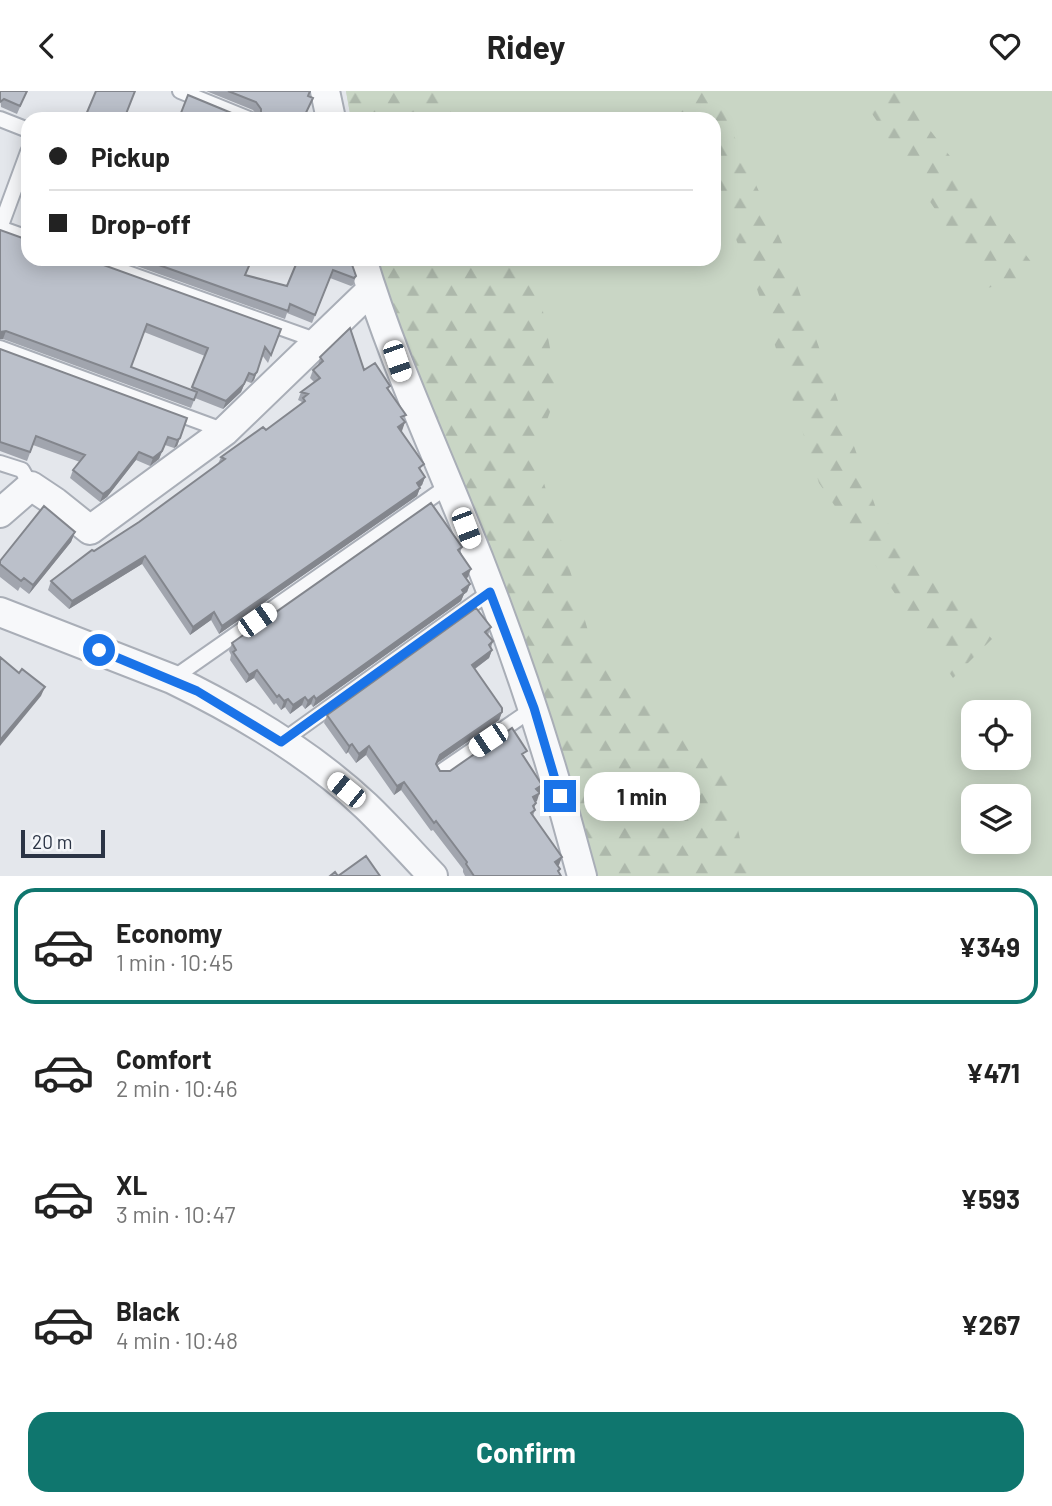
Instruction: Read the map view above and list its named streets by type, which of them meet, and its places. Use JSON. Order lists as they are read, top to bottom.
{
  "scale_bar": "20 m",
  "page": {
    "header": "Ridey",
    "banner": ["Pickup", "Drop-off"],
    "bubble": "1 min",
    "scale": "20 m",
    "list": [
      {
        "name": "Economy",
        "note": "1 min · 10:45",
        "value": "¥349"
      },
      {
        "name": "Comfort",
        "note": "2 min · 10:46",
        "value": "¥471"
      },
      {
        "name": "XL",
        "note": "3 min · 10:47",
        "value": "¥593"
      },
      {
        "name": "Black",
        "note": "4 min · 10:48",
        "value": "¥267"
      }
    ],
    "buttons": "Confirm"
  }
}
